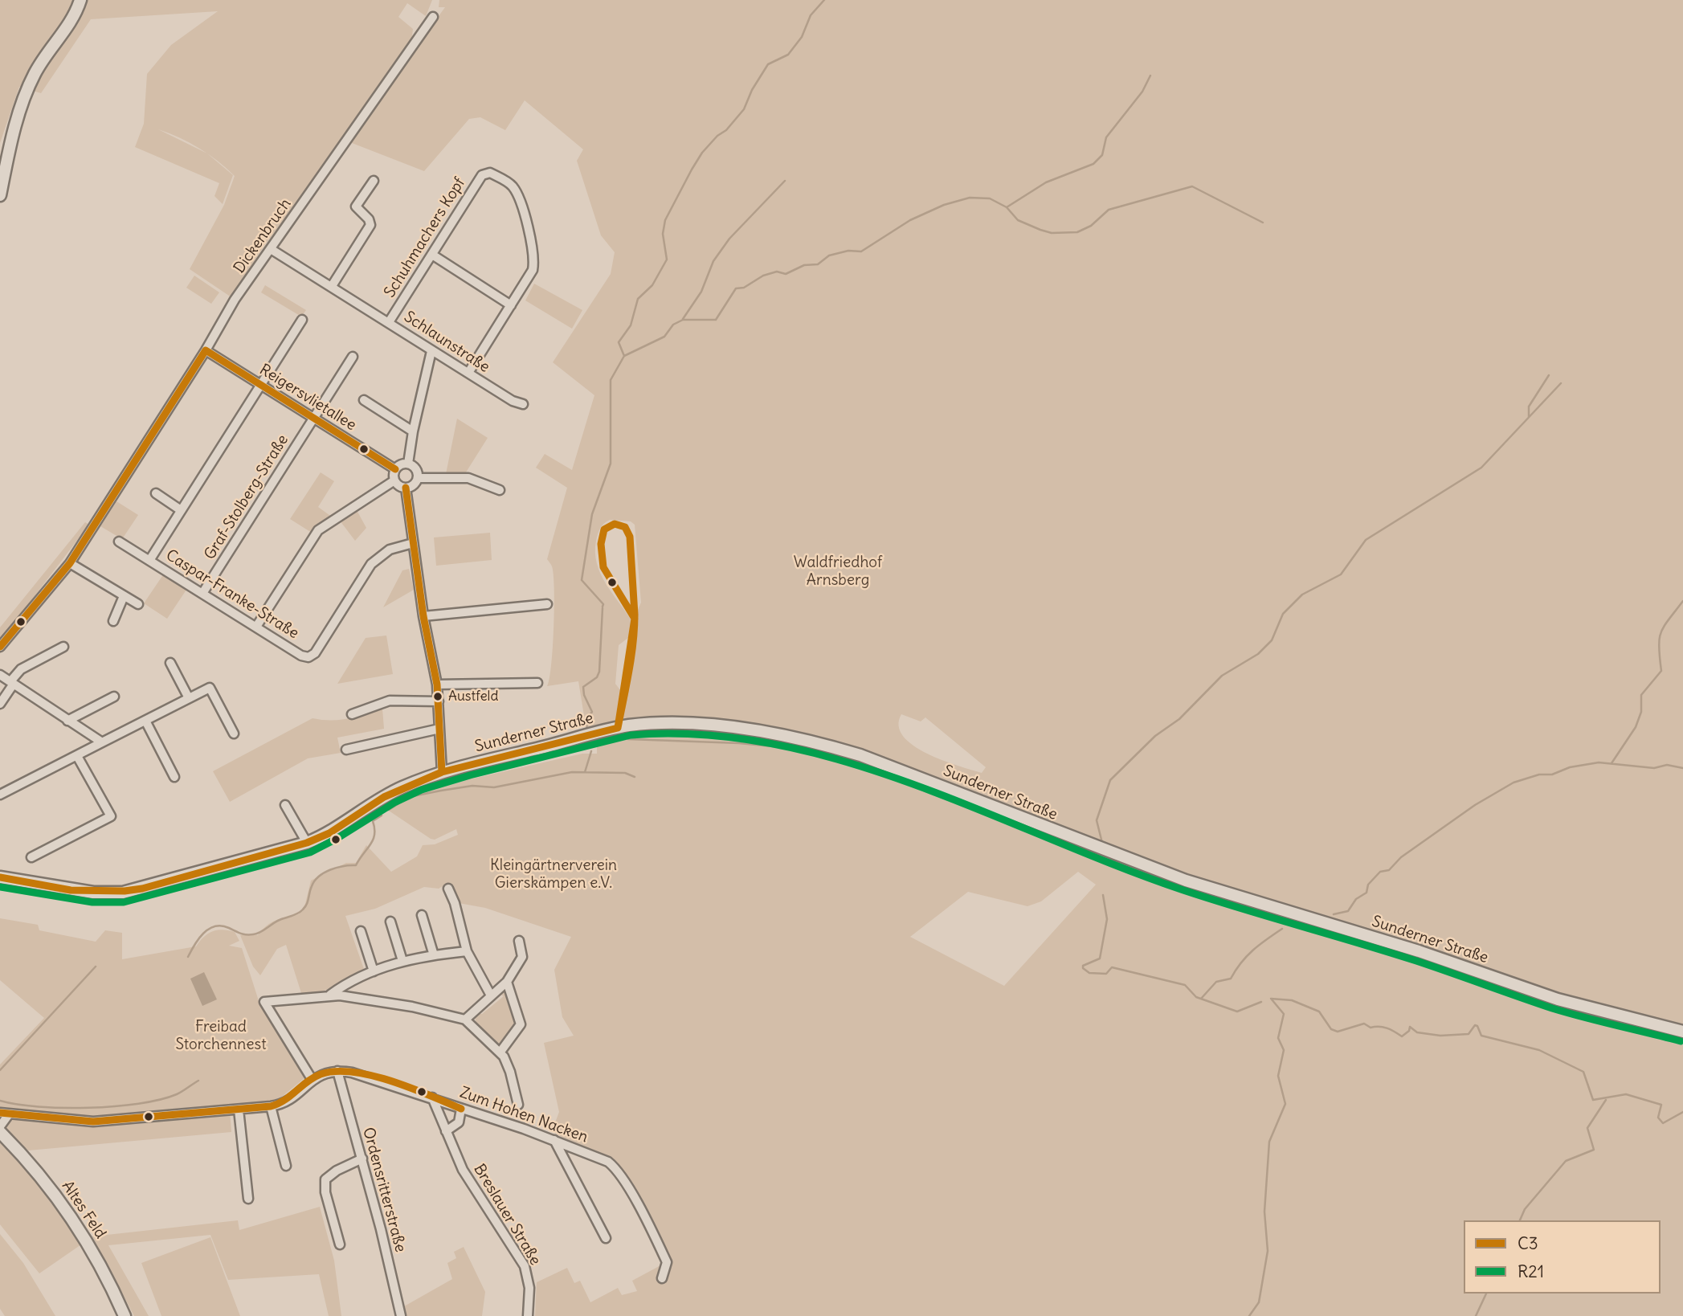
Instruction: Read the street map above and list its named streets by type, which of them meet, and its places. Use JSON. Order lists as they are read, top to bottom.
{
  "streets": {
    "main road": ["Sunderner Straße", "Altes Feld"],
    "street": [
      "Dickenbruch",
      "Schuhmachers Kopf",
      "Schlaunstraße",
      "Reigersvlietallee",
      "Graf-Stolberg-Straße",
      "Caspar-Franke-Straße",
      "Zum Hohen Nacken",
      "Ordensritterstraße",
      "Breslauer Straße"
    ]
  },
  "crossings": [
    ["Dickenbruch", "Schlaunstraße"],
    ["Dickenbruch", "Reigersvlietallee"],
    ["Schuhmachers Kopf", "Schlaunstraße"],
    ["Reigersvlietallee", "Graf-Stolberg-Straße"],
    ["Graf-Stolberg-Straße", "Caspar-Franke-Straße"],
    ["Zum Hohen Nacken", "Ordensritterstraße"],
    ["Zum Hohen Nacken", "Breslauer Straße"]
  ],
  "parks": ["Waldfriedhof Arnsberg", "Kleingärtnerverein Gierskämpen e.V.", "Freibad Storchennest"],
  "places": ["Austfeld"],
  "lines": ["transit line C3", "transit line R21"],
  "legend": ["C3", "R21"]
}
